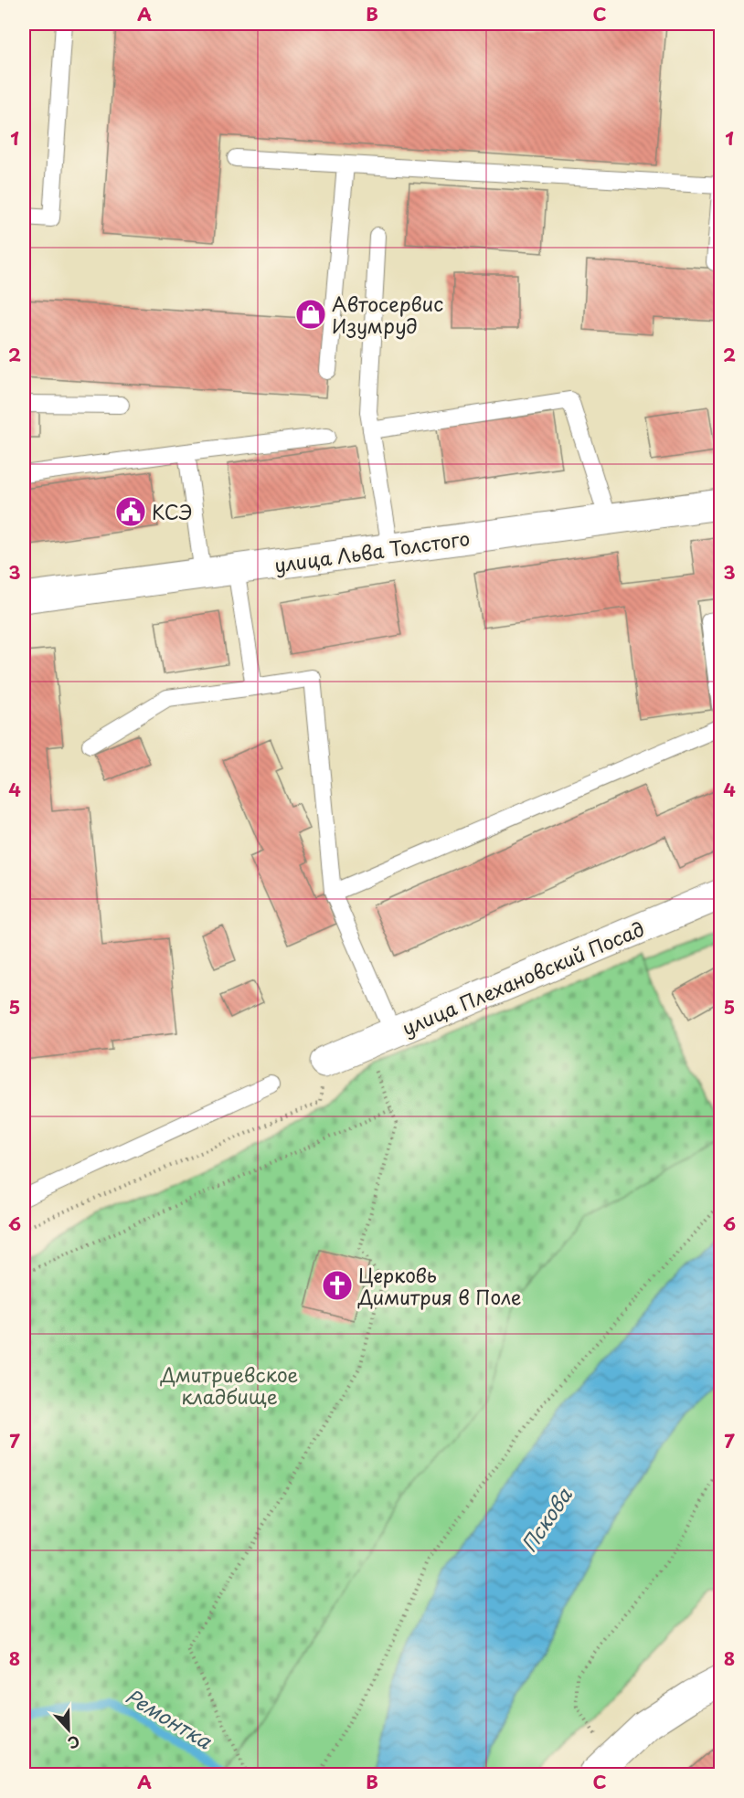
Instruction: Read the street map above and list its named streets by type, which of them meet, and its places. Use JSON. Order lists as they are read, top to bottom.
{
  "streets": {
    "street": ["улица Льва Толстого", "улица Плехановский Посад"]
  },
  "water": ["Пскова", "Ремонтка"],
  "parks": ["Дмитриевское кладбище"],
  "places": {
    "shop": ["Автосервис Изумруд"],
    "public building": ["КСЭ"],
    "church": ["Церковь Димитрия в Поле"]
  },
  "north": "bottom",
  "grid": {
    "columns": ["A", "B", "C"],
    "rows": [
      "1",
      "2",
      "3",
      "4",
      "5",
      "6",
      "7",
      "8"
    ]
  }
}
